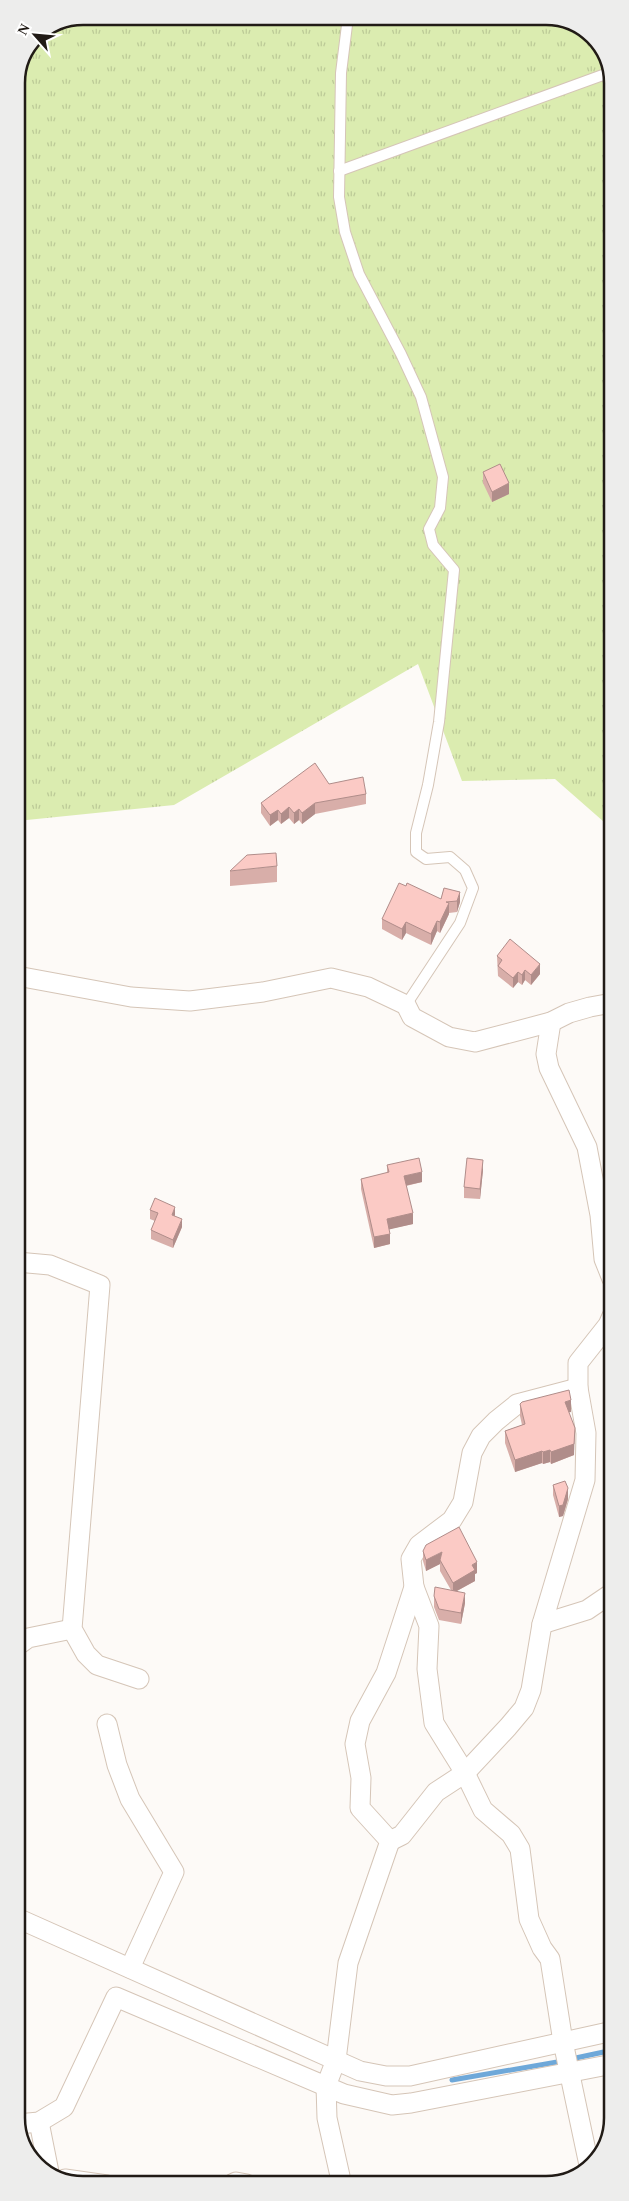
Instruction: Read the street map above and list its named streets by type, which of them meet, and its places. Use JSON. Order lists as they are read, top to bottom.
{
  "north": "top left"
}
